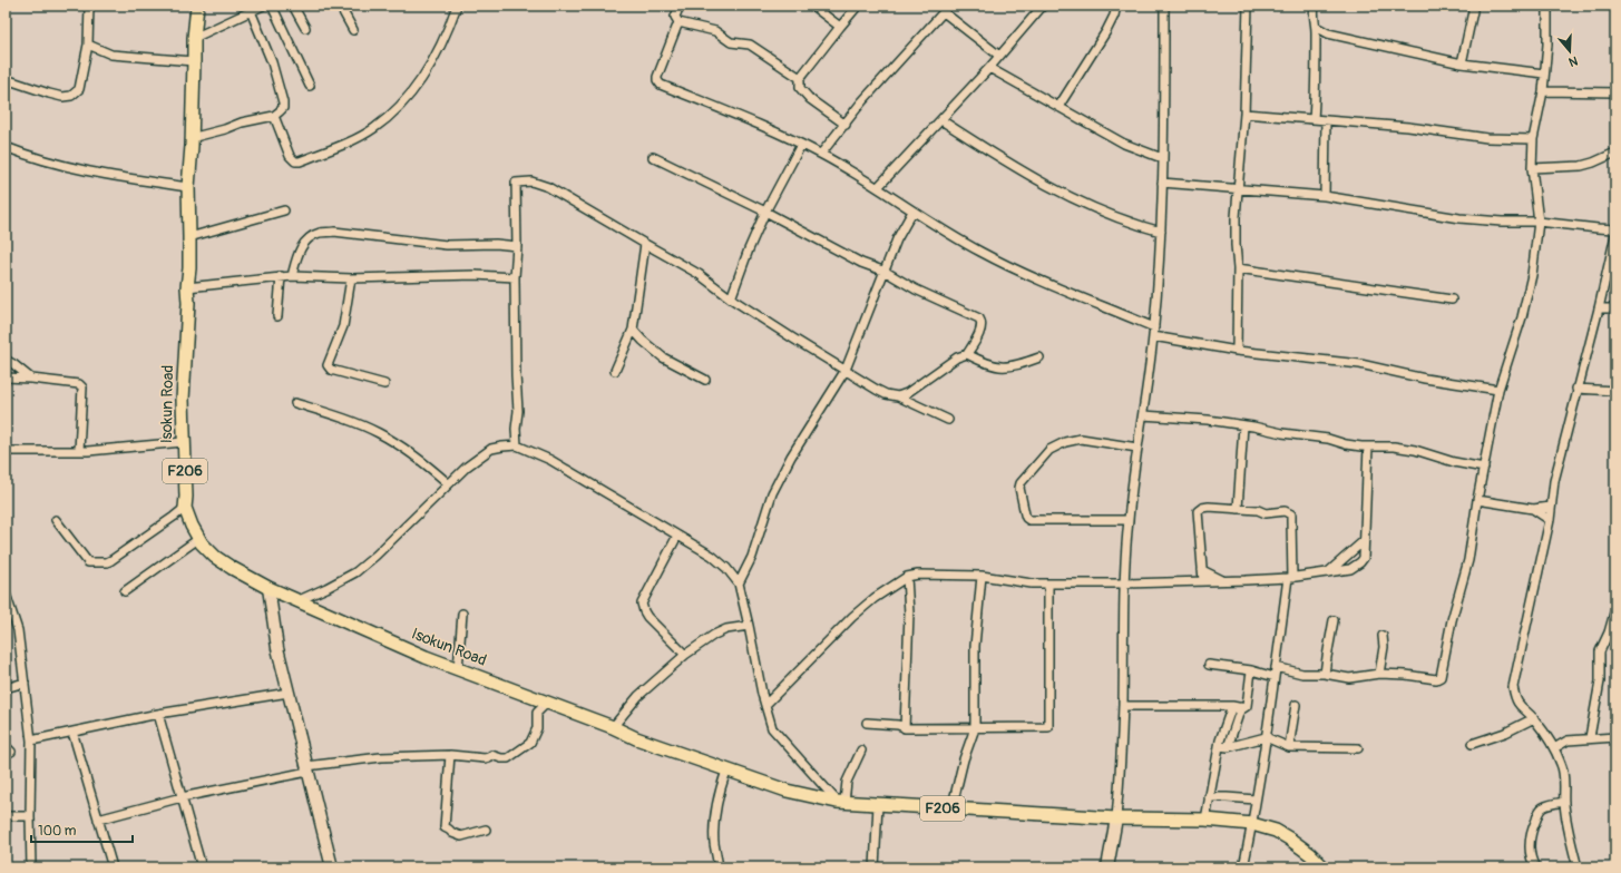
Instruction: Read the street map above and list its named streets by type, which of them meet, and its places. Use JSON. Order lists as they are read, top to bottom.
{
  "streets": {
    "main road": ["Isokun Road", "F206"]
  },
  "crossings": [
    ["Isokun Road", "F206"]
  ],
  "scale_bar": "100 m",
  "north": "bottom"
}
